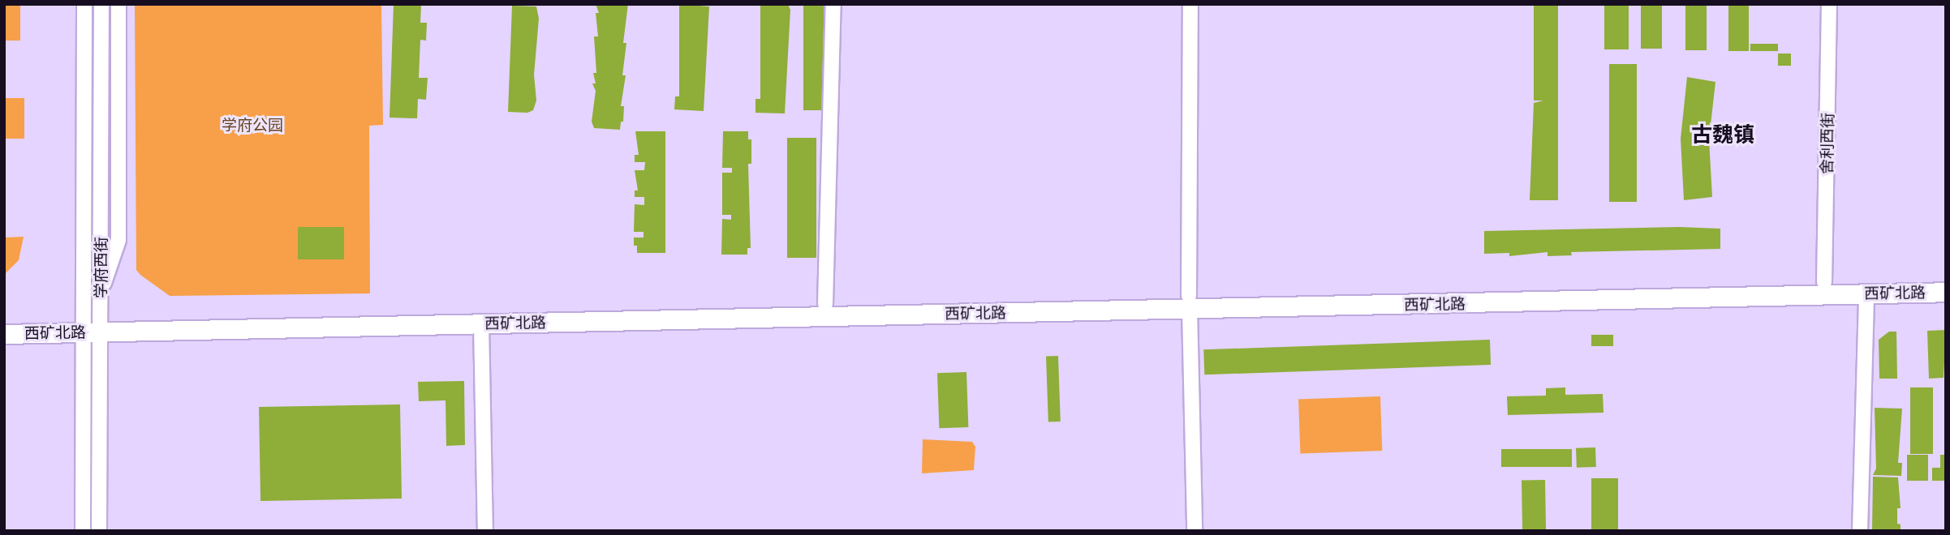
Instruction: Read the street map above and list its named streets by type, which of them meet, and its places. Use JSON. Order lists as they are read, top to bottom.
{
  "streets": {
    "main road": ["西矿北路"],
    "street": ["舍利西街", "学府西街"]
  },
  "crossings": [
    ["舍利西街", "西矿北路"],
    ["学府西街", "西矿北路"]
  ],
  "districts": ["古魏镇"],
  "parks": ["学府公园"]
}
